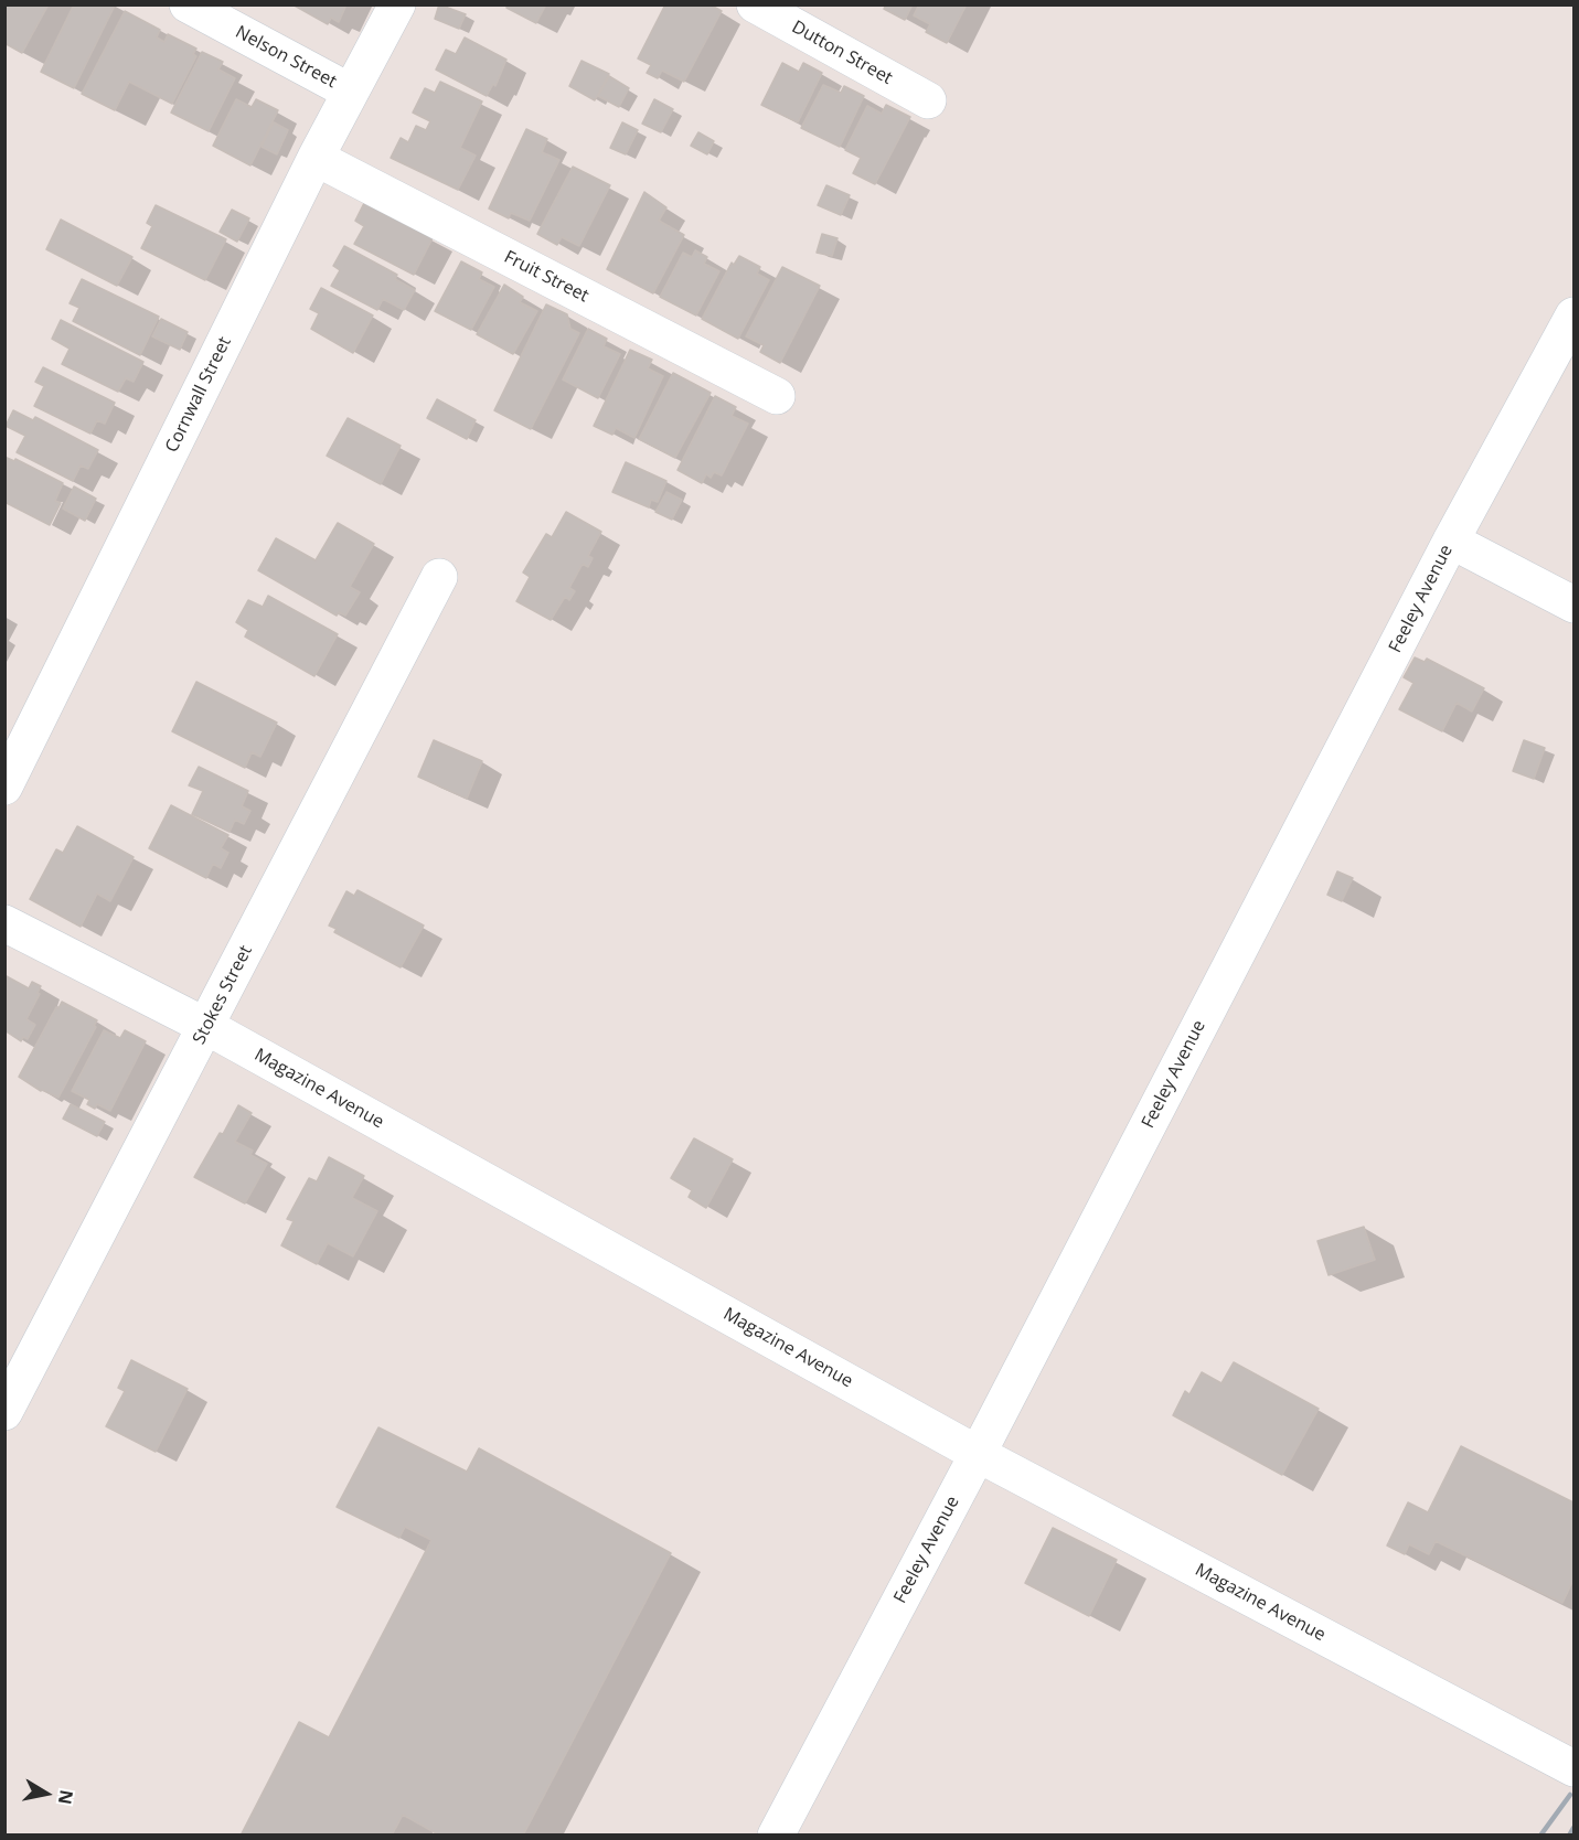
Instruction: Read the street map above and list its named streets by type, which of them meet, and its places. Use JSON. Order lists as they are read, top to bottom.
{
  "streets": {
    "street": [
      "Dutton Street",
      "Nelson Street",
      "Fruit Street",
      "Cornwall Street",
      "Feeley Avenue",
      "Stokes Street",
      "Magazine Avenue"
    ]
  },
  "crossings": [
    ["Nelson Street", "Cornwall Street"],
    ["Fruit Street", "Cornwall Street"],
    ["Feeley Avenue", "Magazine Avenue"],
    ["Stokes Street", "Magazine Avenue"]
  ],
  "north": "right"
}
